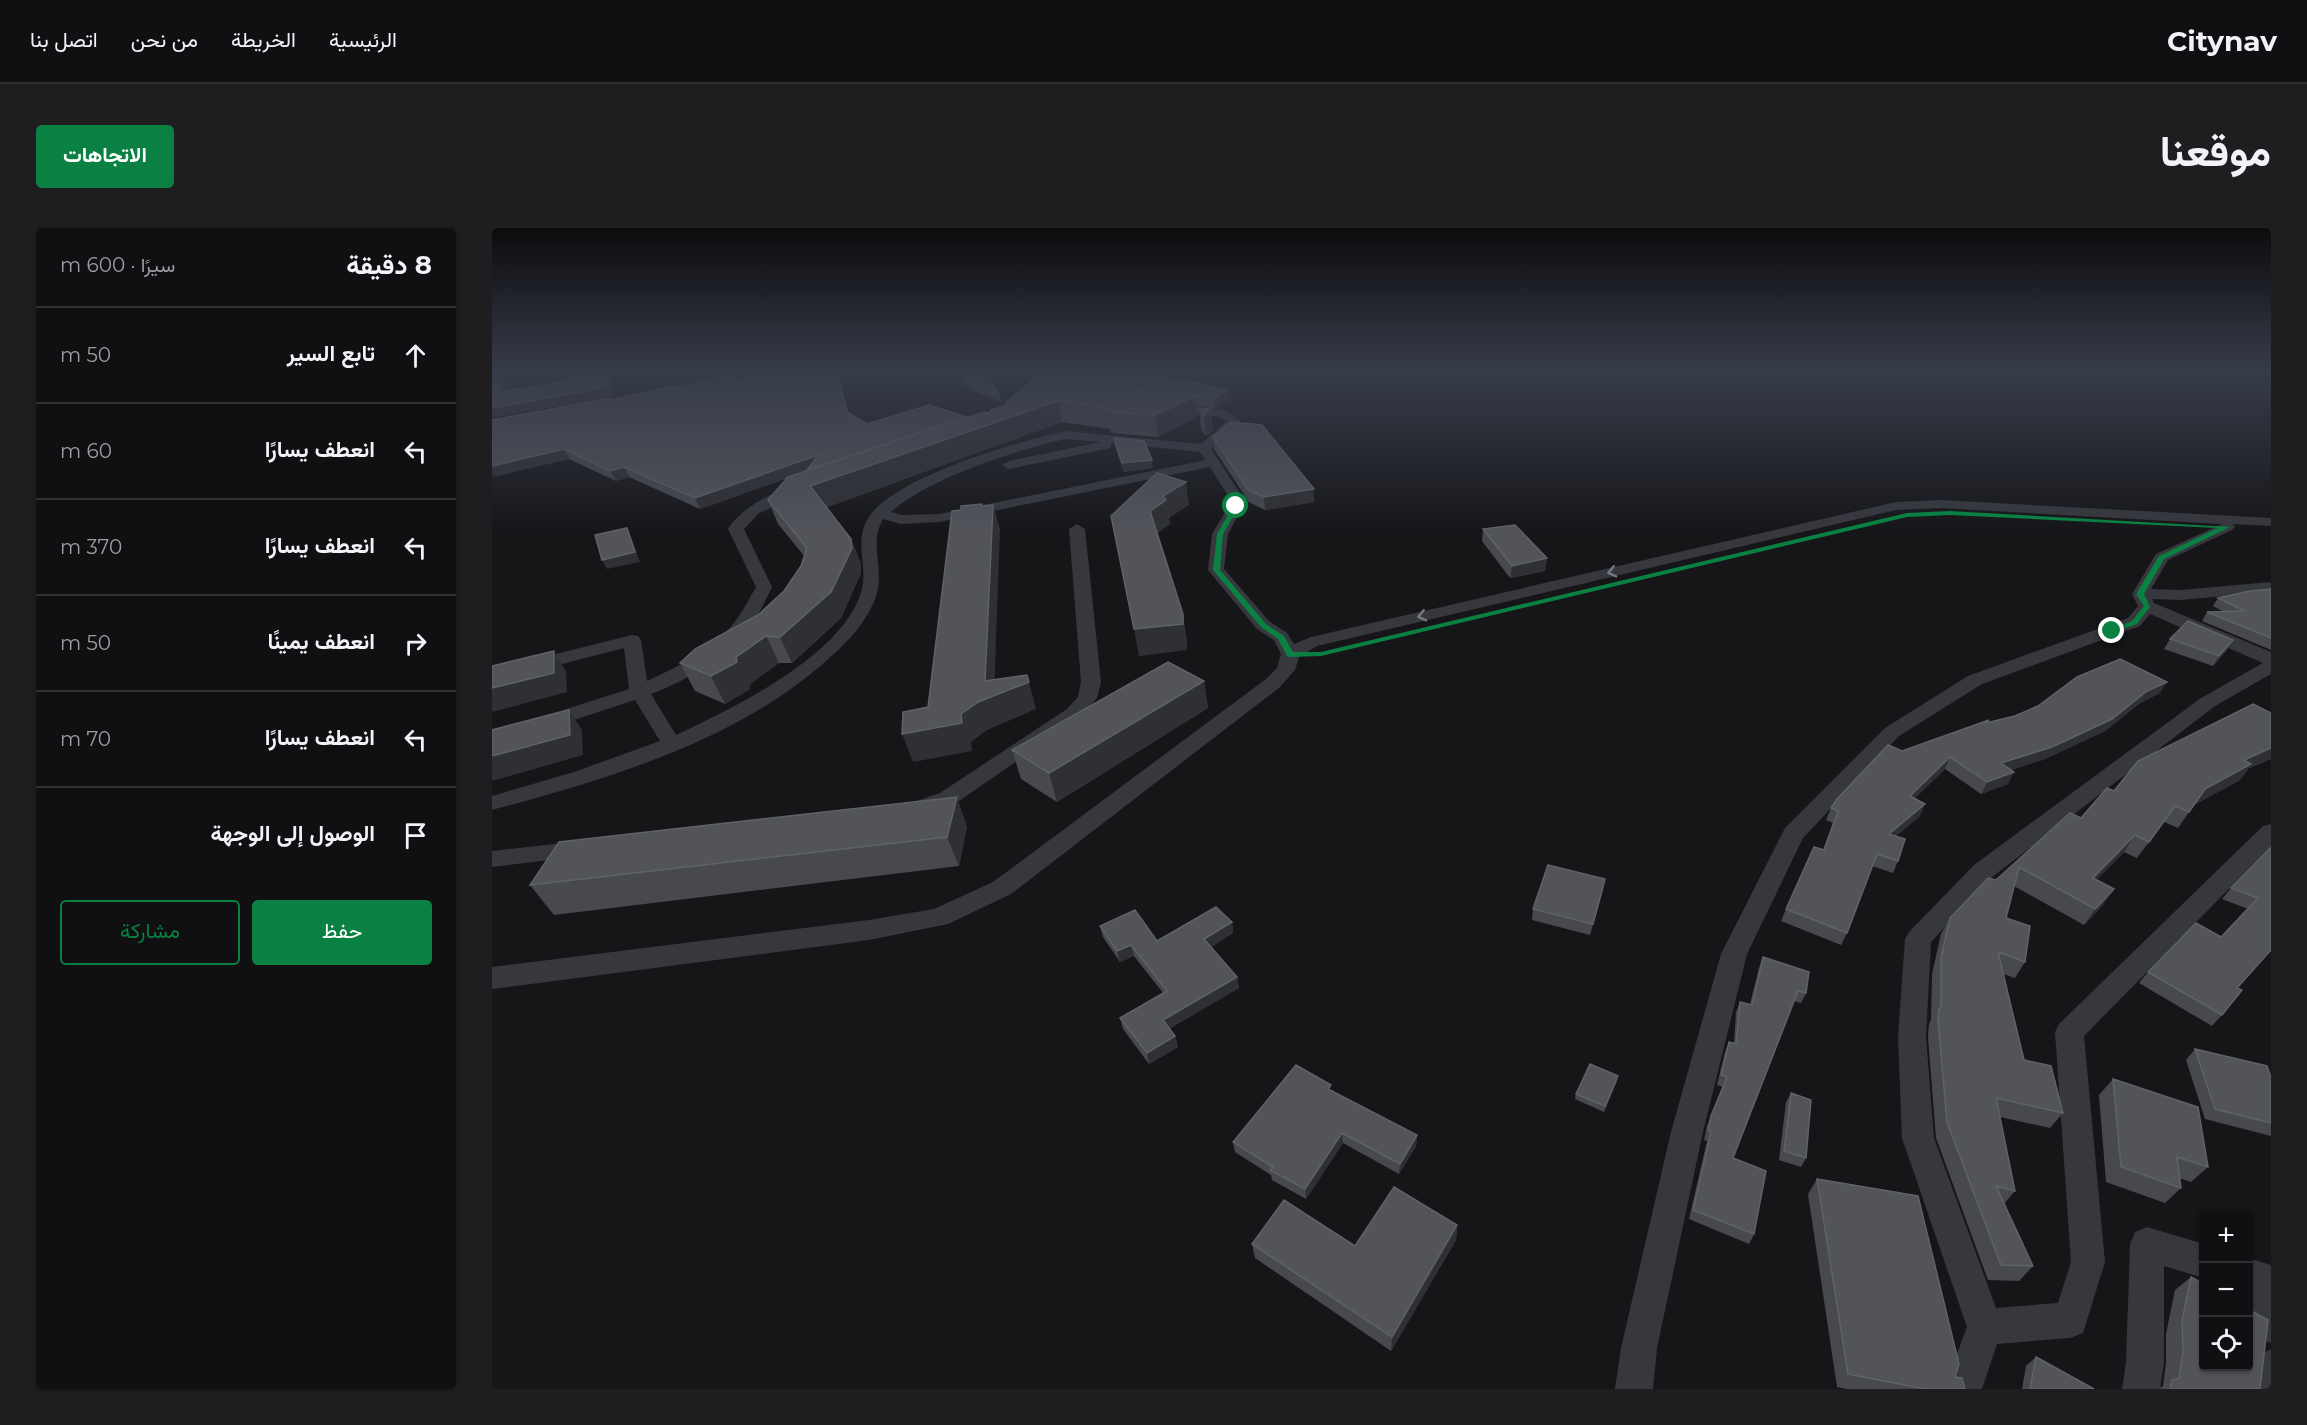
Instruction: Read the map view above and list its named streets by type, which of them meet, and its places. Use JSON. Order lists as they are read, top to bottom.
{
  "page": {
    "header": "Citynav",
    "nav": [
      "الرئيسية",
      "الخريطة",
      "من نحن",
      "اتصل بنا"
    ],
    "title": "موقعنا",
    "buttons": [
      "الاتجاهات",
      ["حفظ", "مشاركة"]
    ],
    "heading": ["8 دقيقة", "سيرًا · 600 m"],
    "list": [
      ["تابع السير", "50 m"],
      ["انعطف يسارًا", "60 m"],
      ["انعطف يسارًا", "370 m"],
      ["انعطف يمينًا", "50 m"],
      ["انعطف يسارًا", "70 m"],
      "الوصول إلى الوجهة"
    ],
    "map_buttons": ["+", "−"]
  }
}
